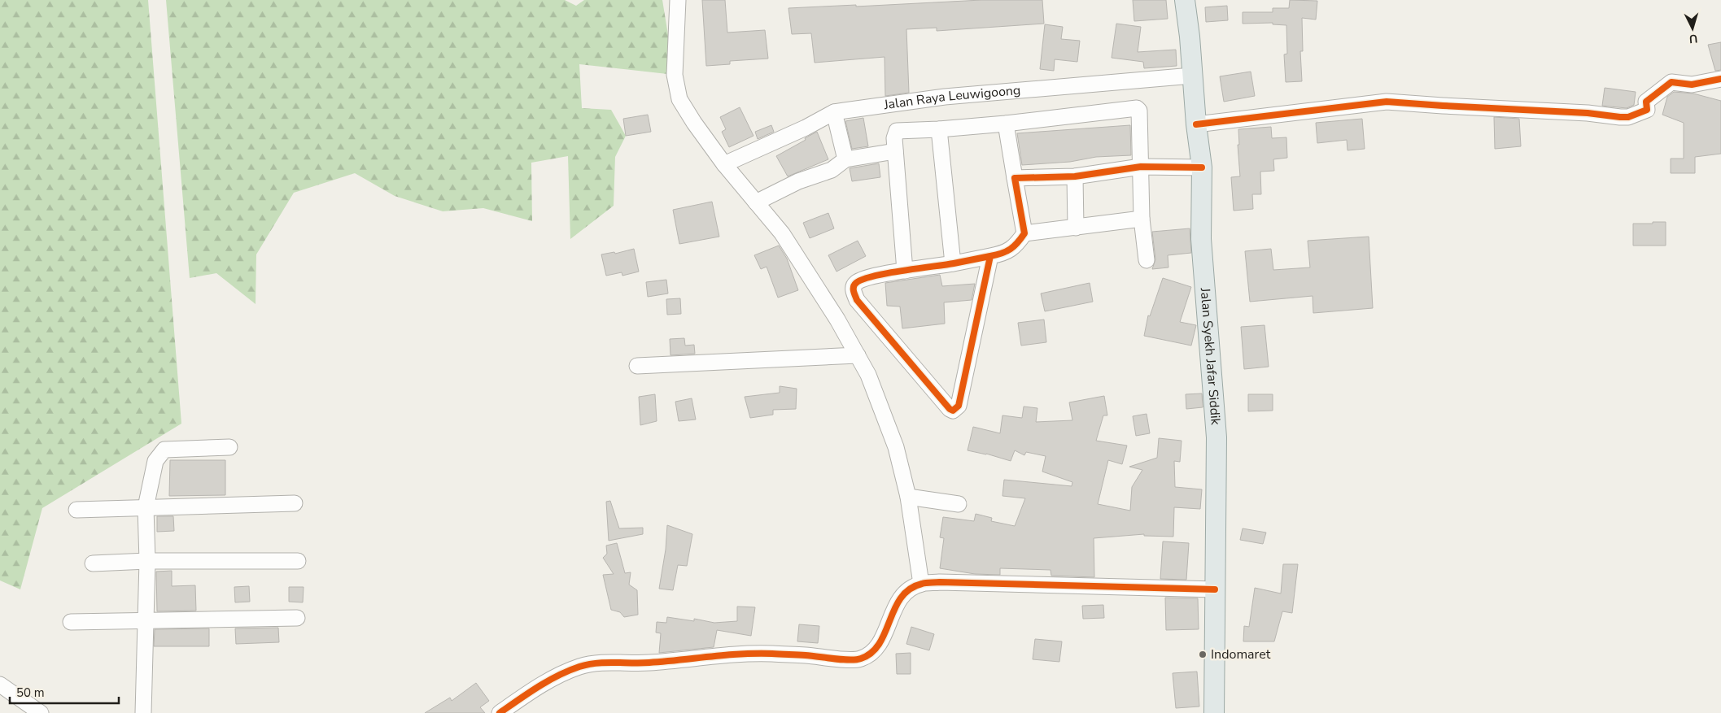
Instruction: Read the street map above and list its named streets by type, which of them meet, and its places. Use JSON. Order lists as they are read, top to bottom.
{
  "streets": {
    "main road": ["Jalan Syekh Jafar Siddik"],
    "street": ["Jalan Raya Leuwigoong"]
  },
  "crossings": [
    ["Jalan Raya Leuwigoong", "Jalan Syekh Jafar Siddik"]
  ],
  "places": ["Indomaret"],
  "scale_bar": "50 m",
  "north": "bottom"
}
